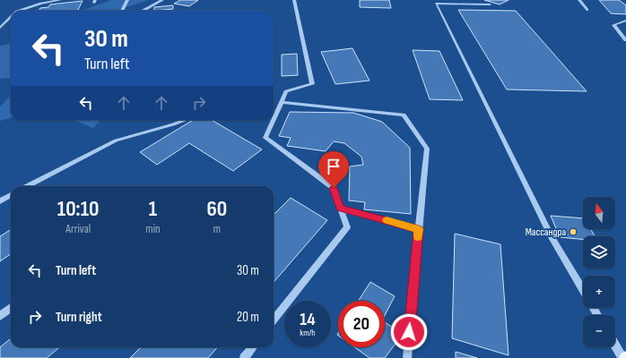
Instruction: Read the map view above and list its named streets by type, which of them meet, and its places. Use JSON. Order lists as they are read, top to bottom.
{
  "places": ["Массандра"],
  "north": "top",
  "page": {
    "turn": ["30 m", "Turn left"],
    "eta": [
      "10:10",
      "Arrival",
      "1",
      "min",
      "60",
      "m"
    ],
    "map_buttons": ["+", "−"],
    "list": [
      {
        "name": "Turn left",
        "value": "30 m"
      },
      {
        "name": "Turn right",
        "value": "20 m"
      }
    ],
    "speed": "14 km/h",
    "limit": "20"
  }
}
